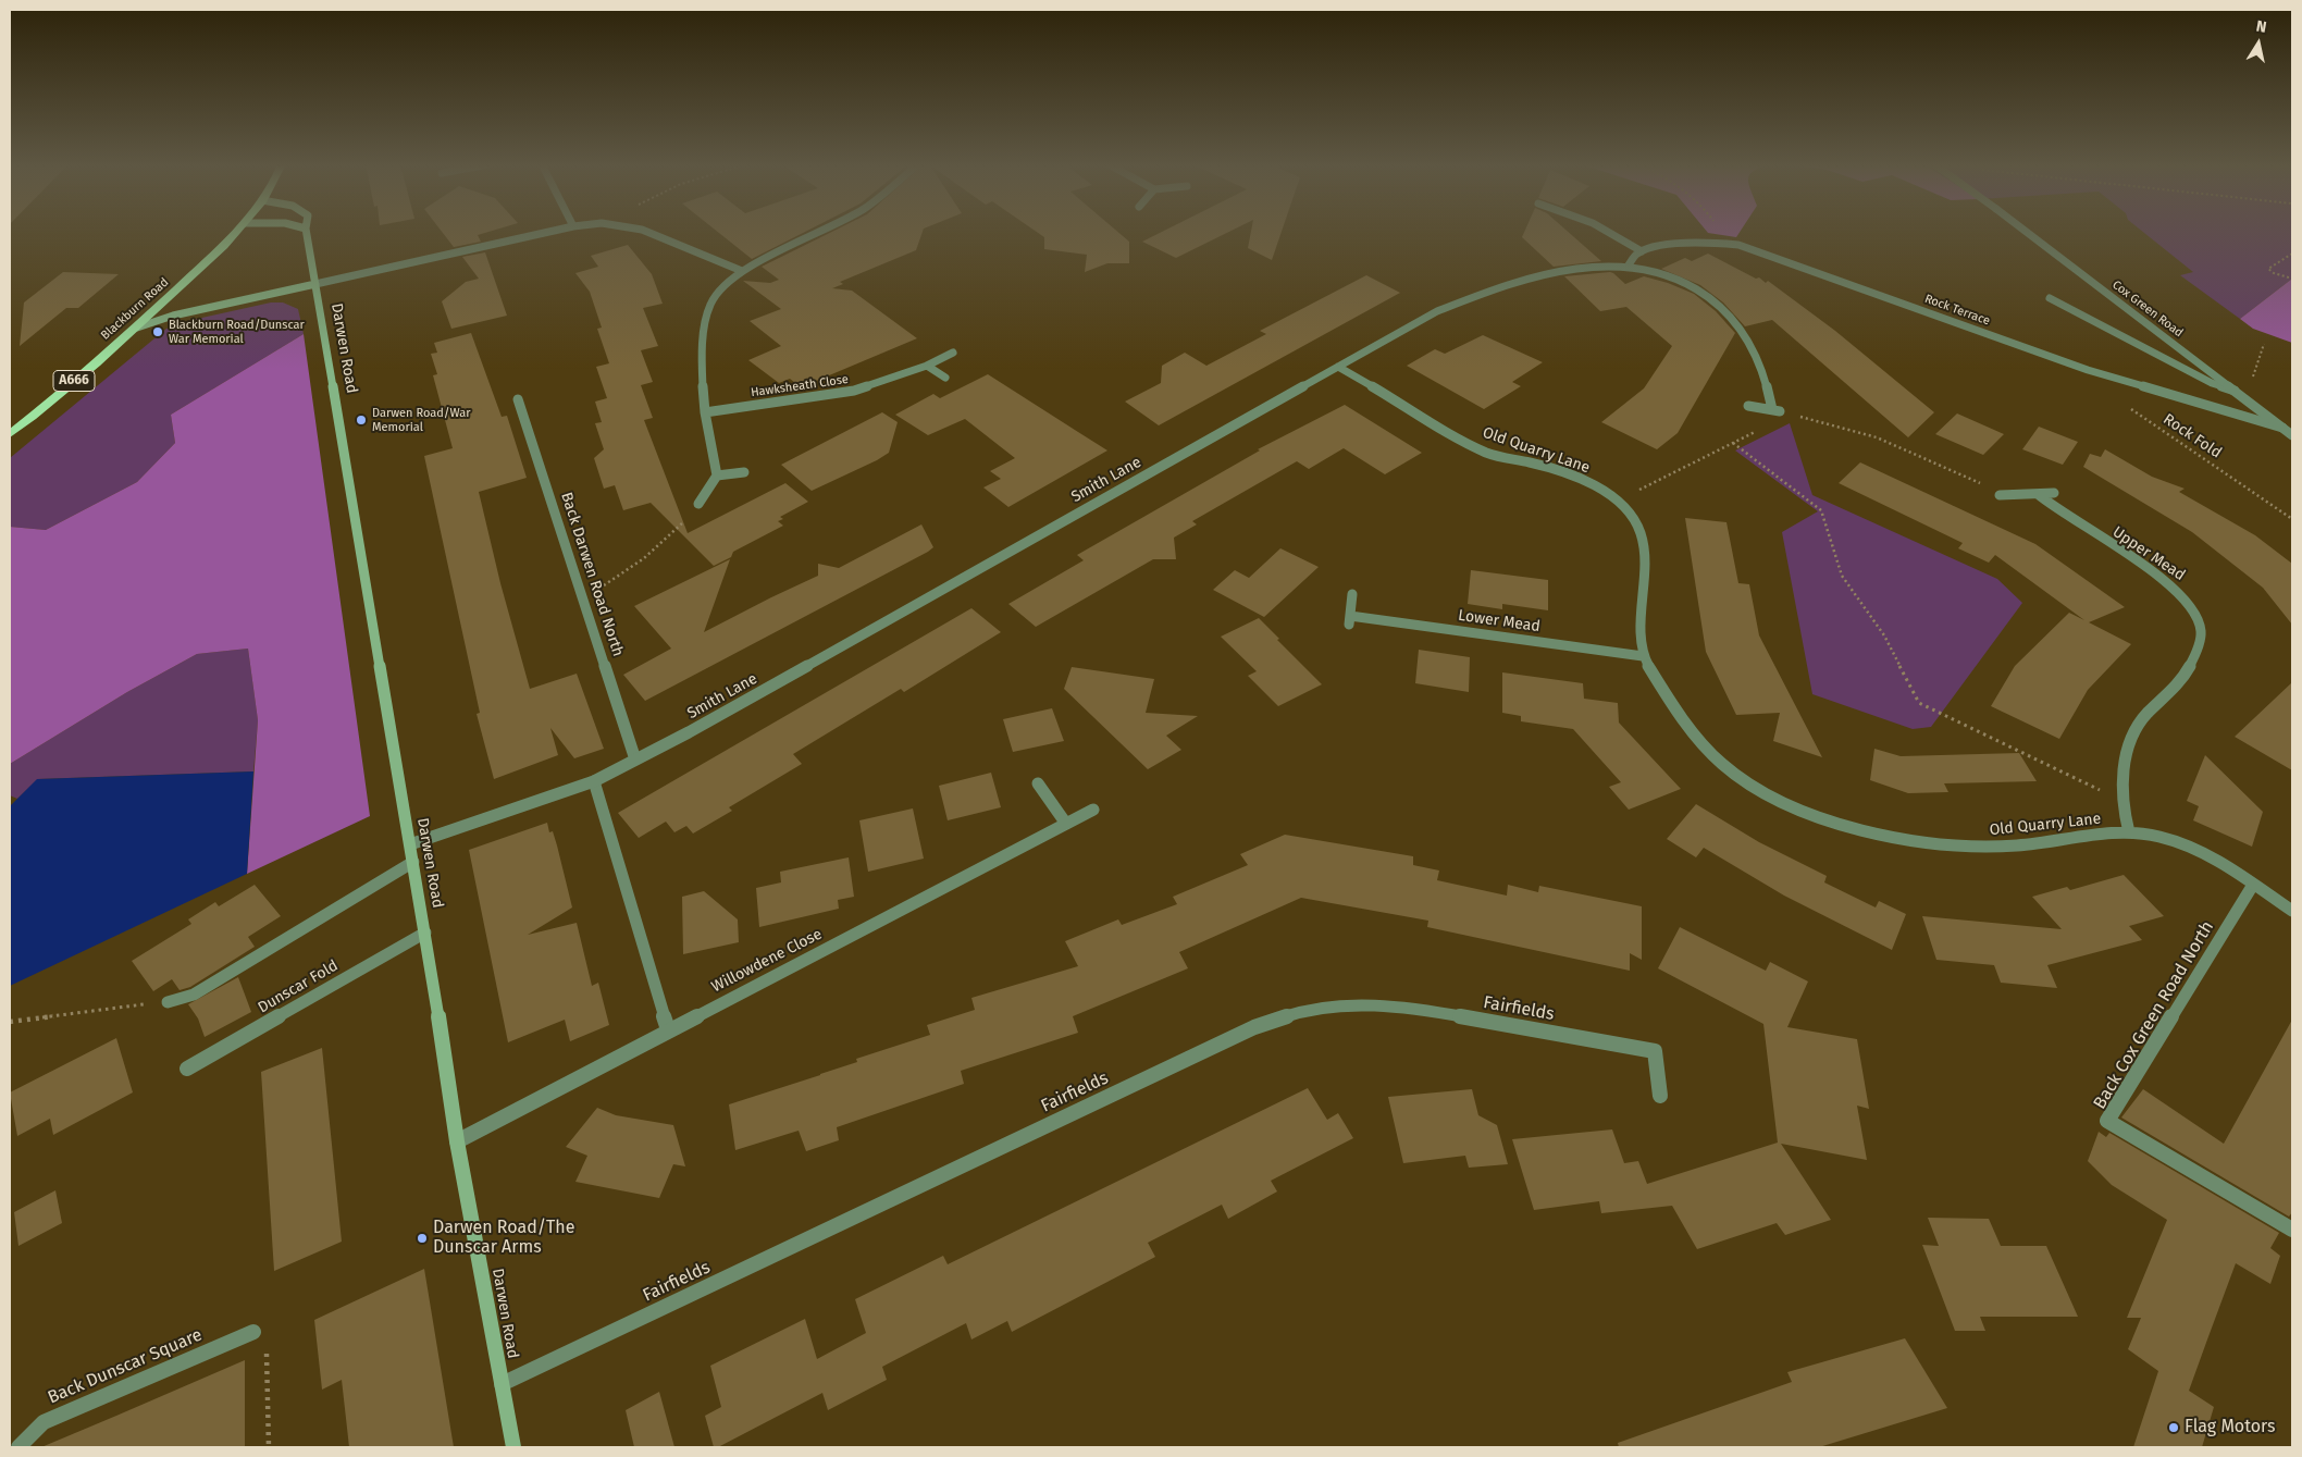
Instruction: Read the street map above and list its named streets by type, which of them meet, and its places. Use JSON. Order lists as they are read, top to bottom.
{
  "streets": {
    "highway": ["Blackburn Road", "A666"],
    "main road": ["Darwen Road"],
    "street": [
      "Cox Green Road",
      "Rock Terrace",
      "Hawksheath Close",
      "Old Quarry Lane",
      "Smith Lane",
      "Upper Mead",
      "Back Darwen Road North",
      "Lower Mead",
      "Willowdene Close",
      "Dunscar Fold",
      "Fairfields",
      "Back Cox Green Road North",
      "Back Dunscar Square"
    ],
    "path": ["Rock Fold"]
  },
  "crossings": [
    ["Cox Green Road", "Rock Terrace"],
    ["Darwen Road", "Smith Lane"],
    ["Darwen Road", "Willowdene Close"],
    ["Darwen Road", "Dunscar Fold"],
    ["Darwen Road", "Fairfields"],
    ["Old Quarry Lane", "Smith Lane"],
    ["Old Quarry Lane", "Upper Mead"],
    ["Old Quarry Lane", "Lower Mead"],
    ["Old Quarry Lane", "Back Cox Green Road North"],
    ["Smith Lane", "Back Darwen Road North"]
  ],
  "places": [
    "Blackburn Road/Dunscar War Memorial",
    "Darwen Road/War Memorial",
    "Darwen Road/The Dunscar Arms",
    "Flag Motors"
  ],
  "north": "top"
}
